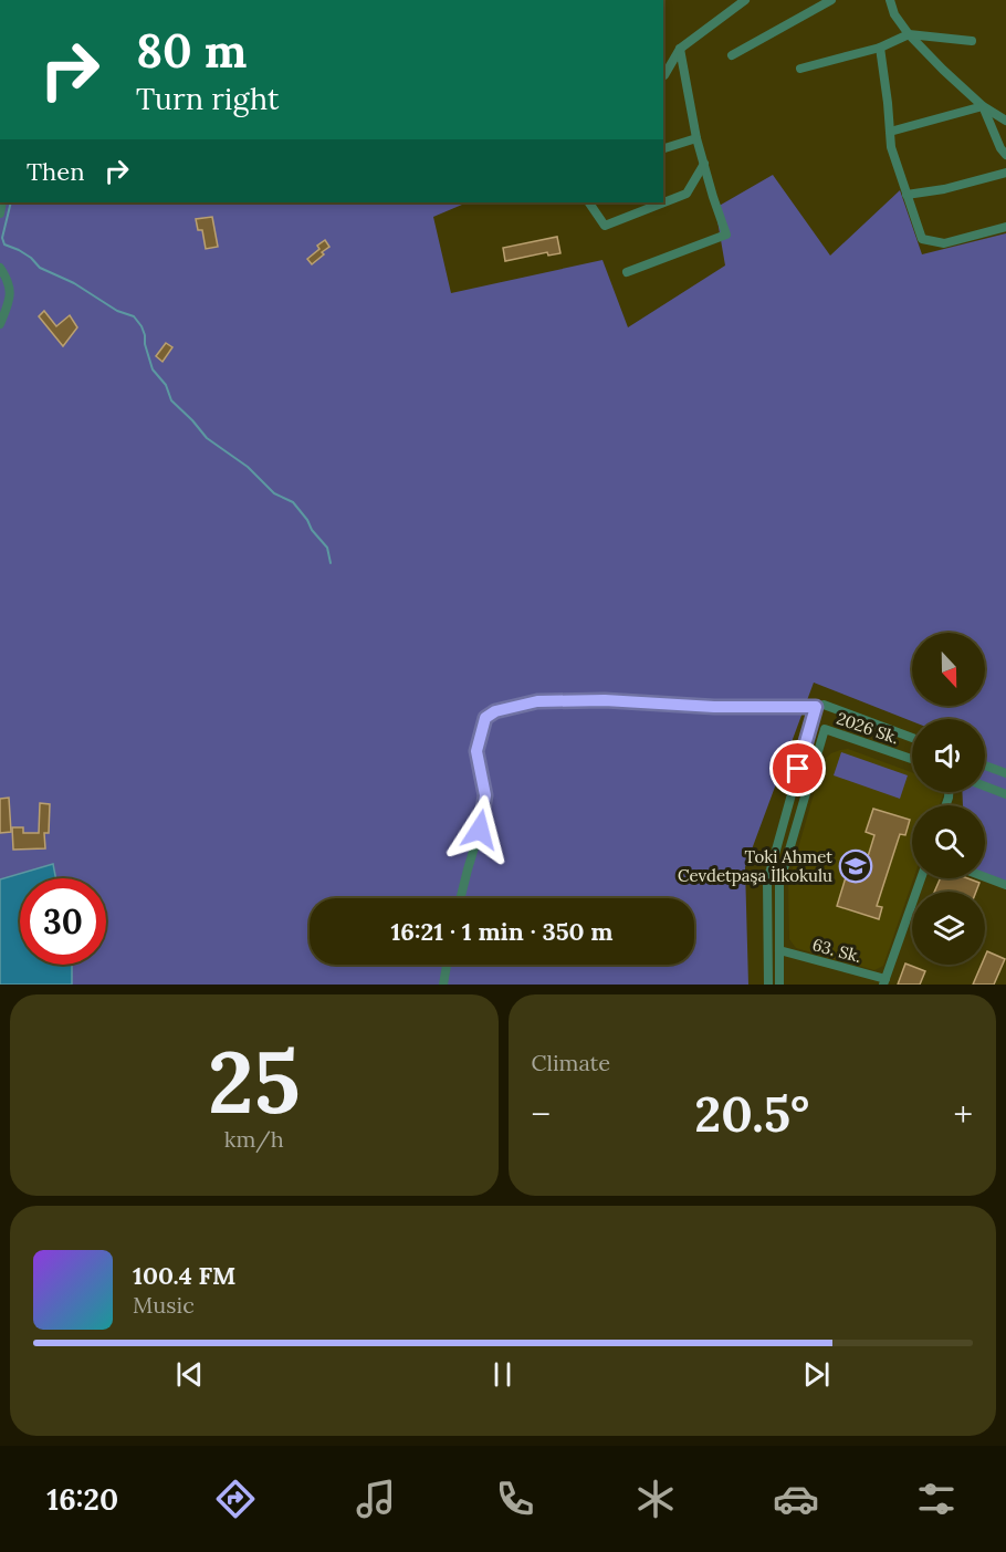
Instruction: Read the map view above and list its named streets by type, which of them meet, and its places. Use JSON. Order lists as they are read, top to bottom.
{
  "streets": {
    "street": ["2026 Sk.", "63. Sk."]
  },
  "crossings": [
    ["2026 Sk.", "63. Sk."]
  ],
  "places": {
    "school or university": ["Toki Ahmet Cevdetpaşa İlkokulu"]
  },
  "north": "bottom",
  "page": {
    "turn": ["80 m", "Turn right"],
    "then": "Then",
    "limit": "30",
    "trip": "16:21 · 1 min · 350 m",
    "tile": [
      ["25", "km/h"],
      "Climate"
    ],
    "heat": ["−", "20.5°", "+"],
    "song": ["100.4 FM", "Music"],
    "tabs": "16:20"
  }
}
